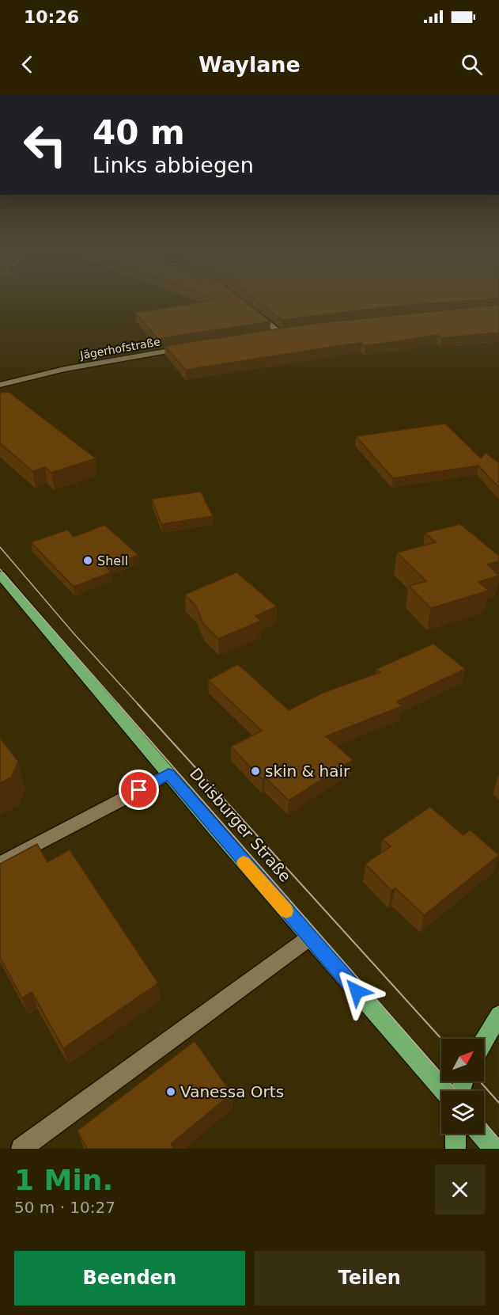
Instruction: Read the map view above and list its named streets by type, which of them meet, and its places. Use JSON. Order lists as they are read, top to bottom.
{
  "streets": {
    "main road": ["Duisburger Straße"],
    "street": ["Jägerhofstraße"]
  },
  "places": ["Shell", "skin & hair", "Vanessa Orts"],
  "north": "top right",
  "page": {
    "status": "10:26",
    "header": "Waylane",
    "turn": ["40 m", "Links abbiegen"],
    "heading": ["1 Min.", "50 m · 10:27"],
    "buttons": ["Beenden", "Teilen"]
  }
}
